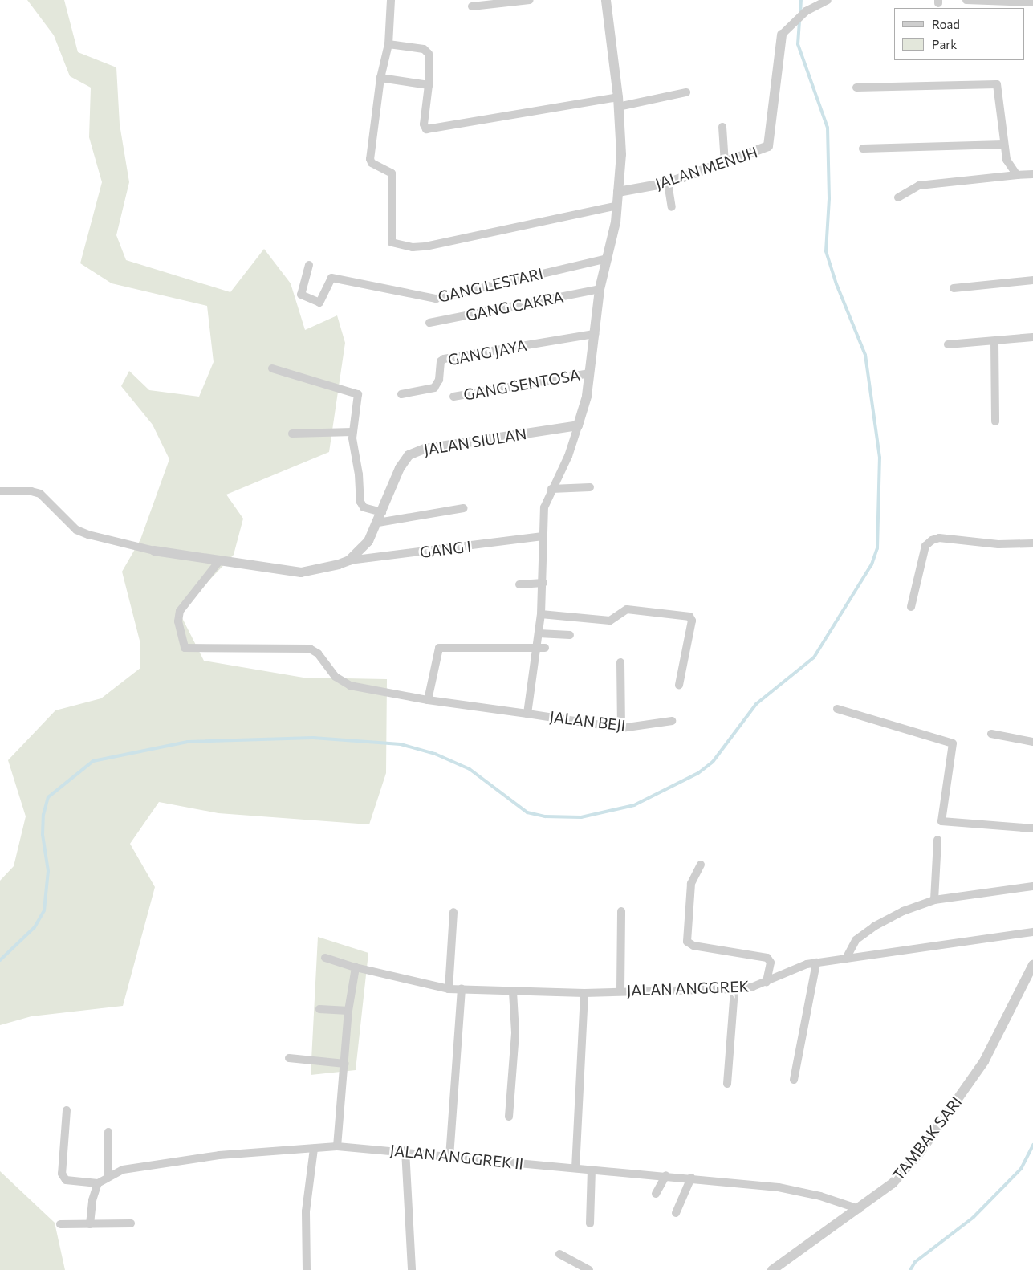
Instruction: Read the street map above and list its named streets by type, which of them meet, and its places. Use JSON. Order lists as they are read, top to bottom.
{
  "streets": {
    "street": [
      "JALAN MENUH",
      "GANG LESTARI",
      "GANG CAKRA",
      "GANG JAYA",
      "GANG SENTOSA",
      "JALAN SIULAN",
      "GANG I",
      "JALAN BEJI",
      "JALAN ANGGREK",
      "TAMBAK SARI",
      "JALAN ANGGREK II"
    ]
  },
  "crossings": [
    ["JALAN SIULAN", "GANG I"],
    ["TAMBAK SARI", "JALAN ANGGREK II"]
  ],
  "legend": ["Road", "Park"]
}
